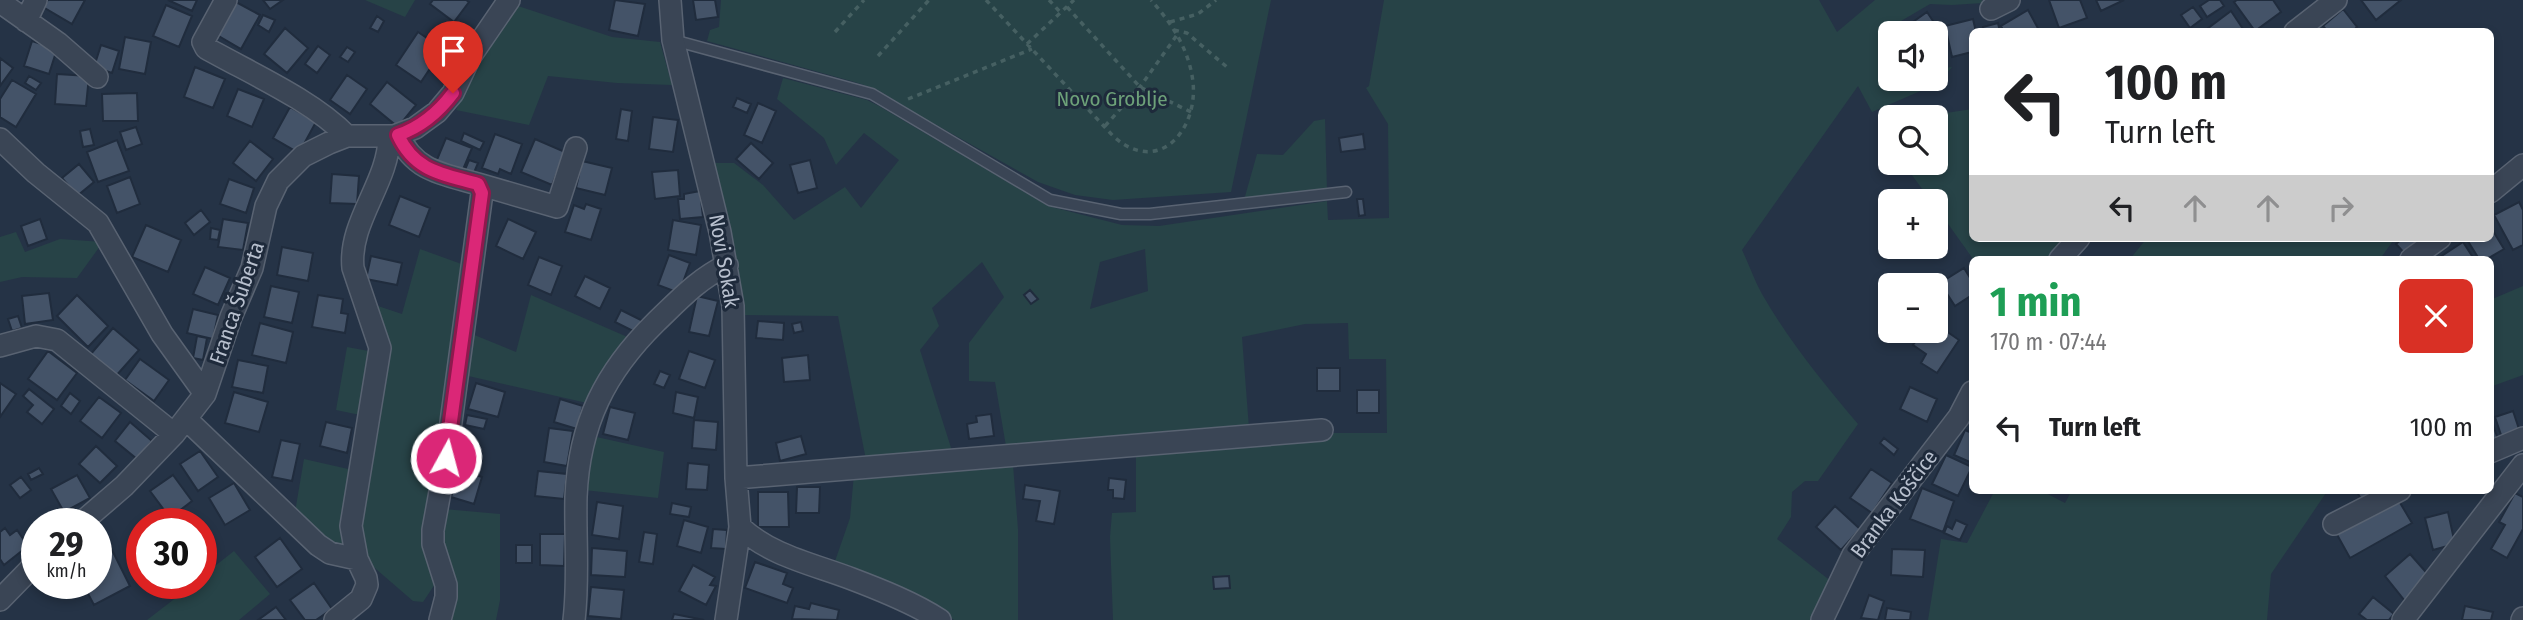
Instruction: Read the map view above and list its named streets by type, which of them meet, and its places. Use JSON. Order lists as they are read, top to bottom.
{
  "streets": {
    "street": ["Novi Sokak", "Franca Šuberta", "Branka Koščice"]
  },
  "parks": ["Novo Groblje"],
  "page": {
    "map_buttons": ["+", "−"],
    "turn": ["100 m", "Turn left"],
    "heading": ["1 min", "170 m · 07:44"],
    "list": [
      {
        "name": "Turn left",
        "value": "100 m"
      }
    ],
    "speed": "29 km/h",
    "limit": "30"
  }
}
